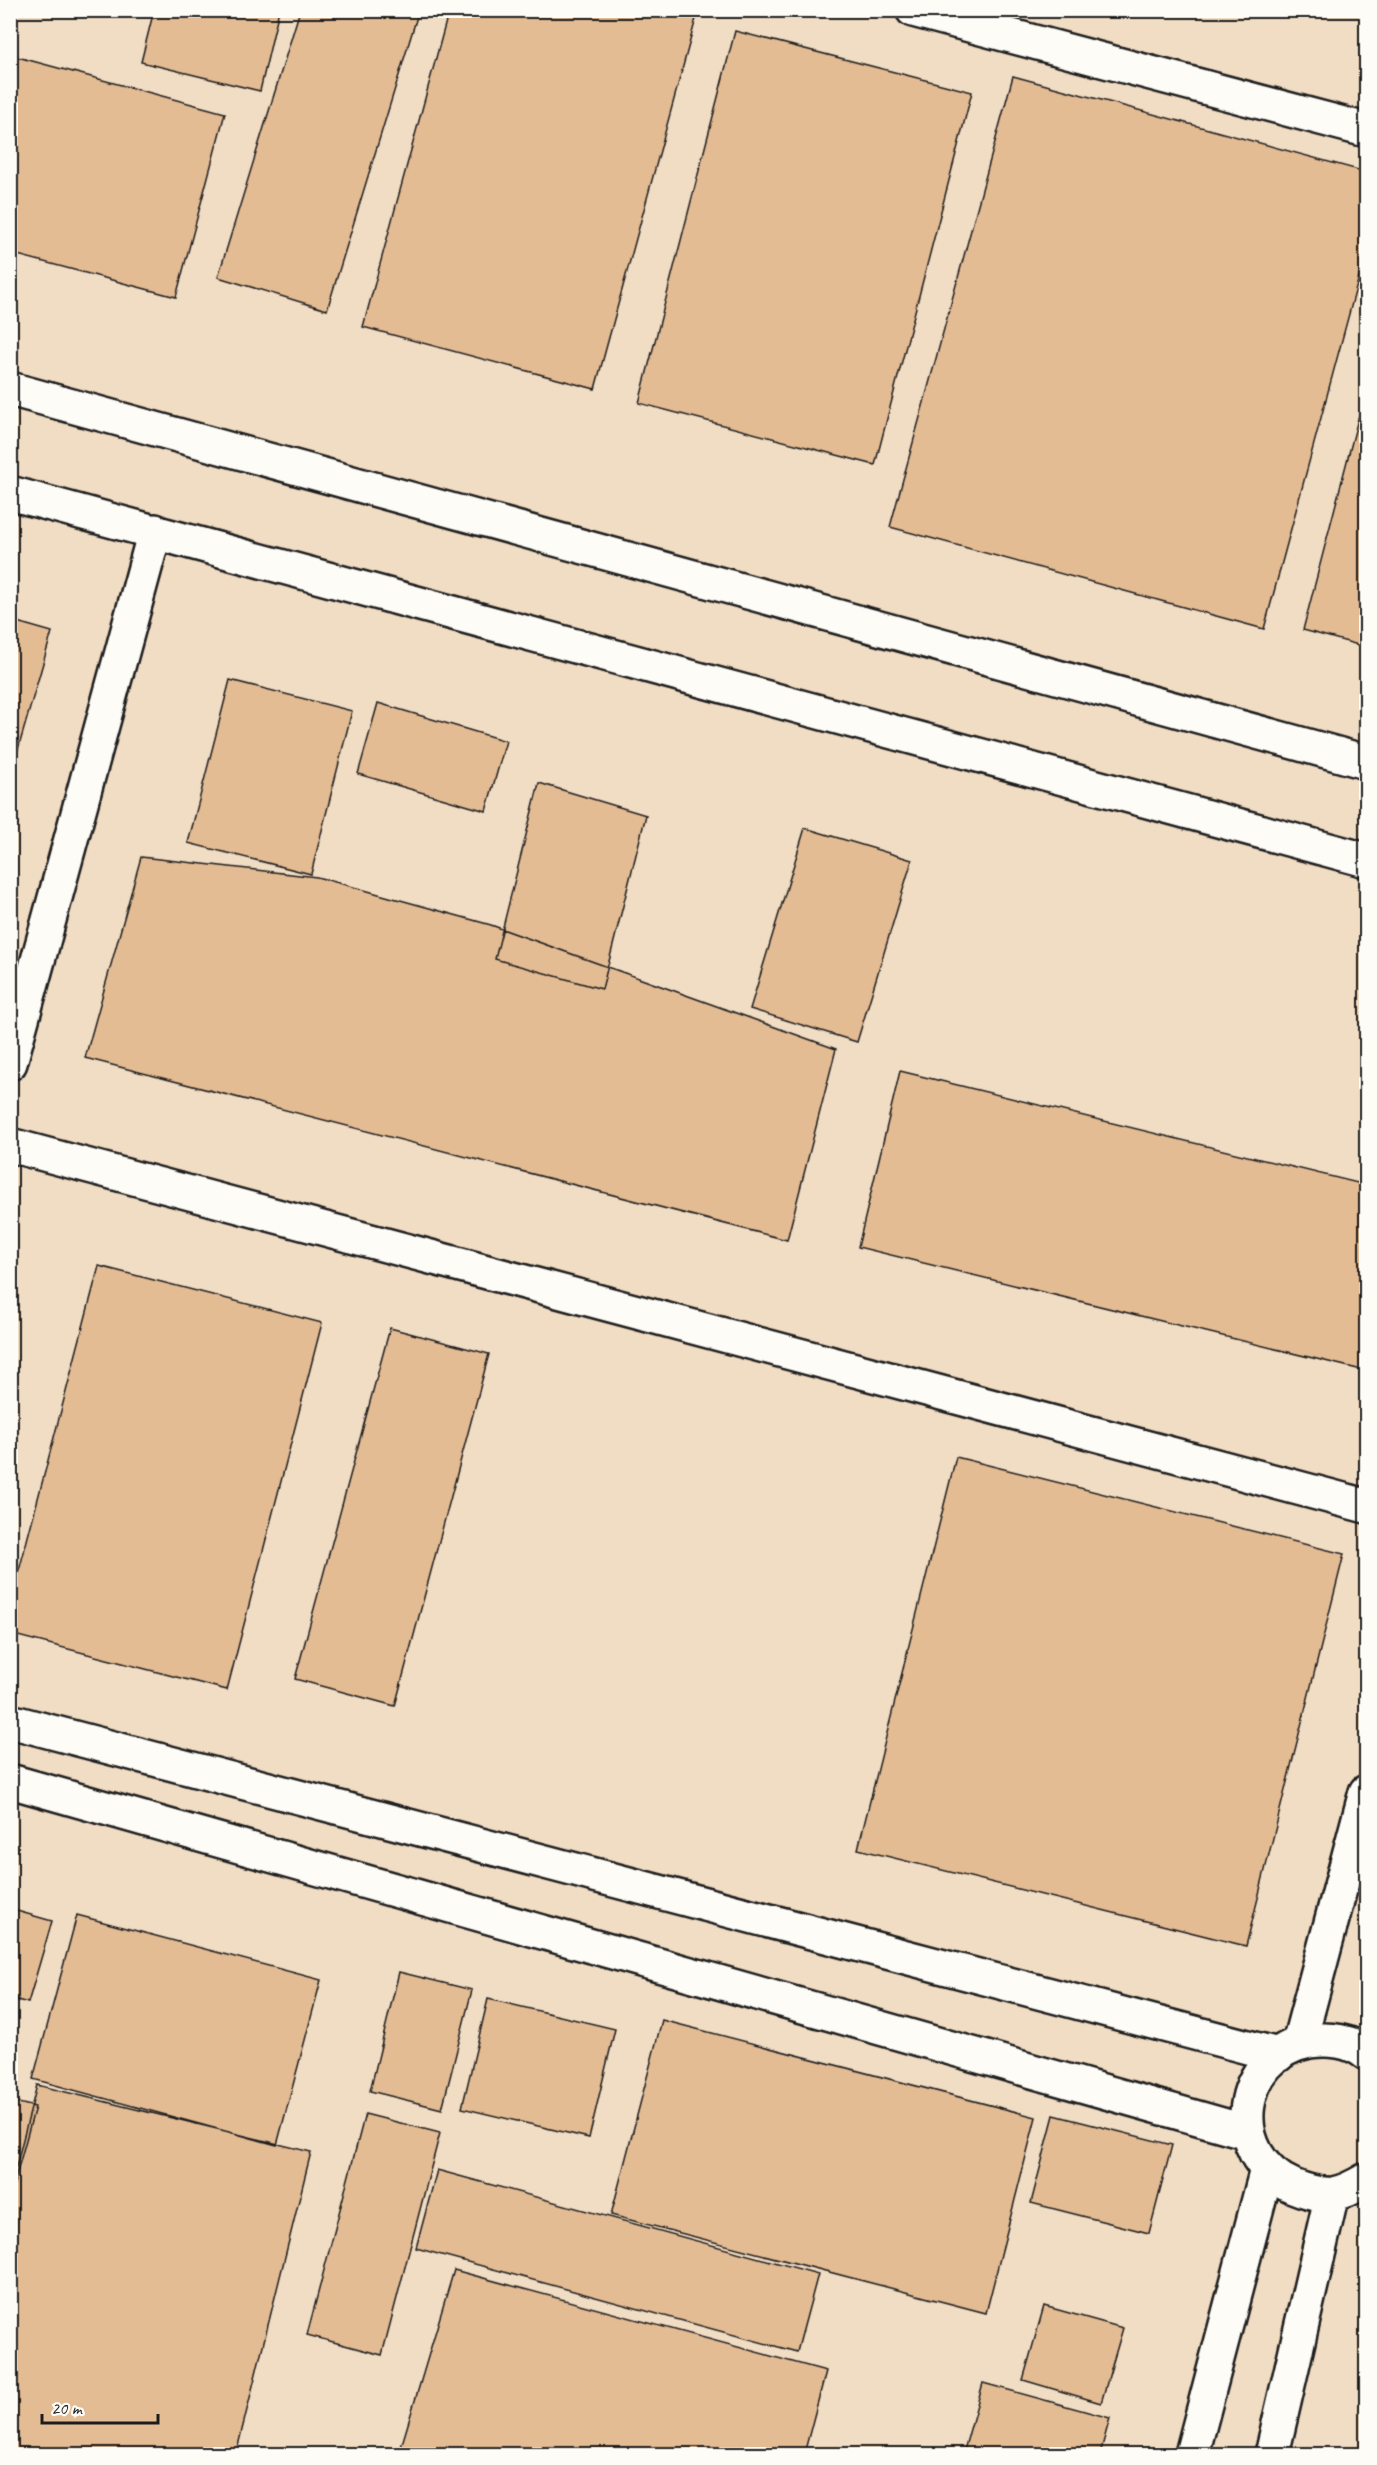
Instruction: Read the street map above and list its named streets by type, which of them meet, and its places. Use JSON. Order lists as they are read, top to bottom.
{
  "scale_bar": "20 m"
}
